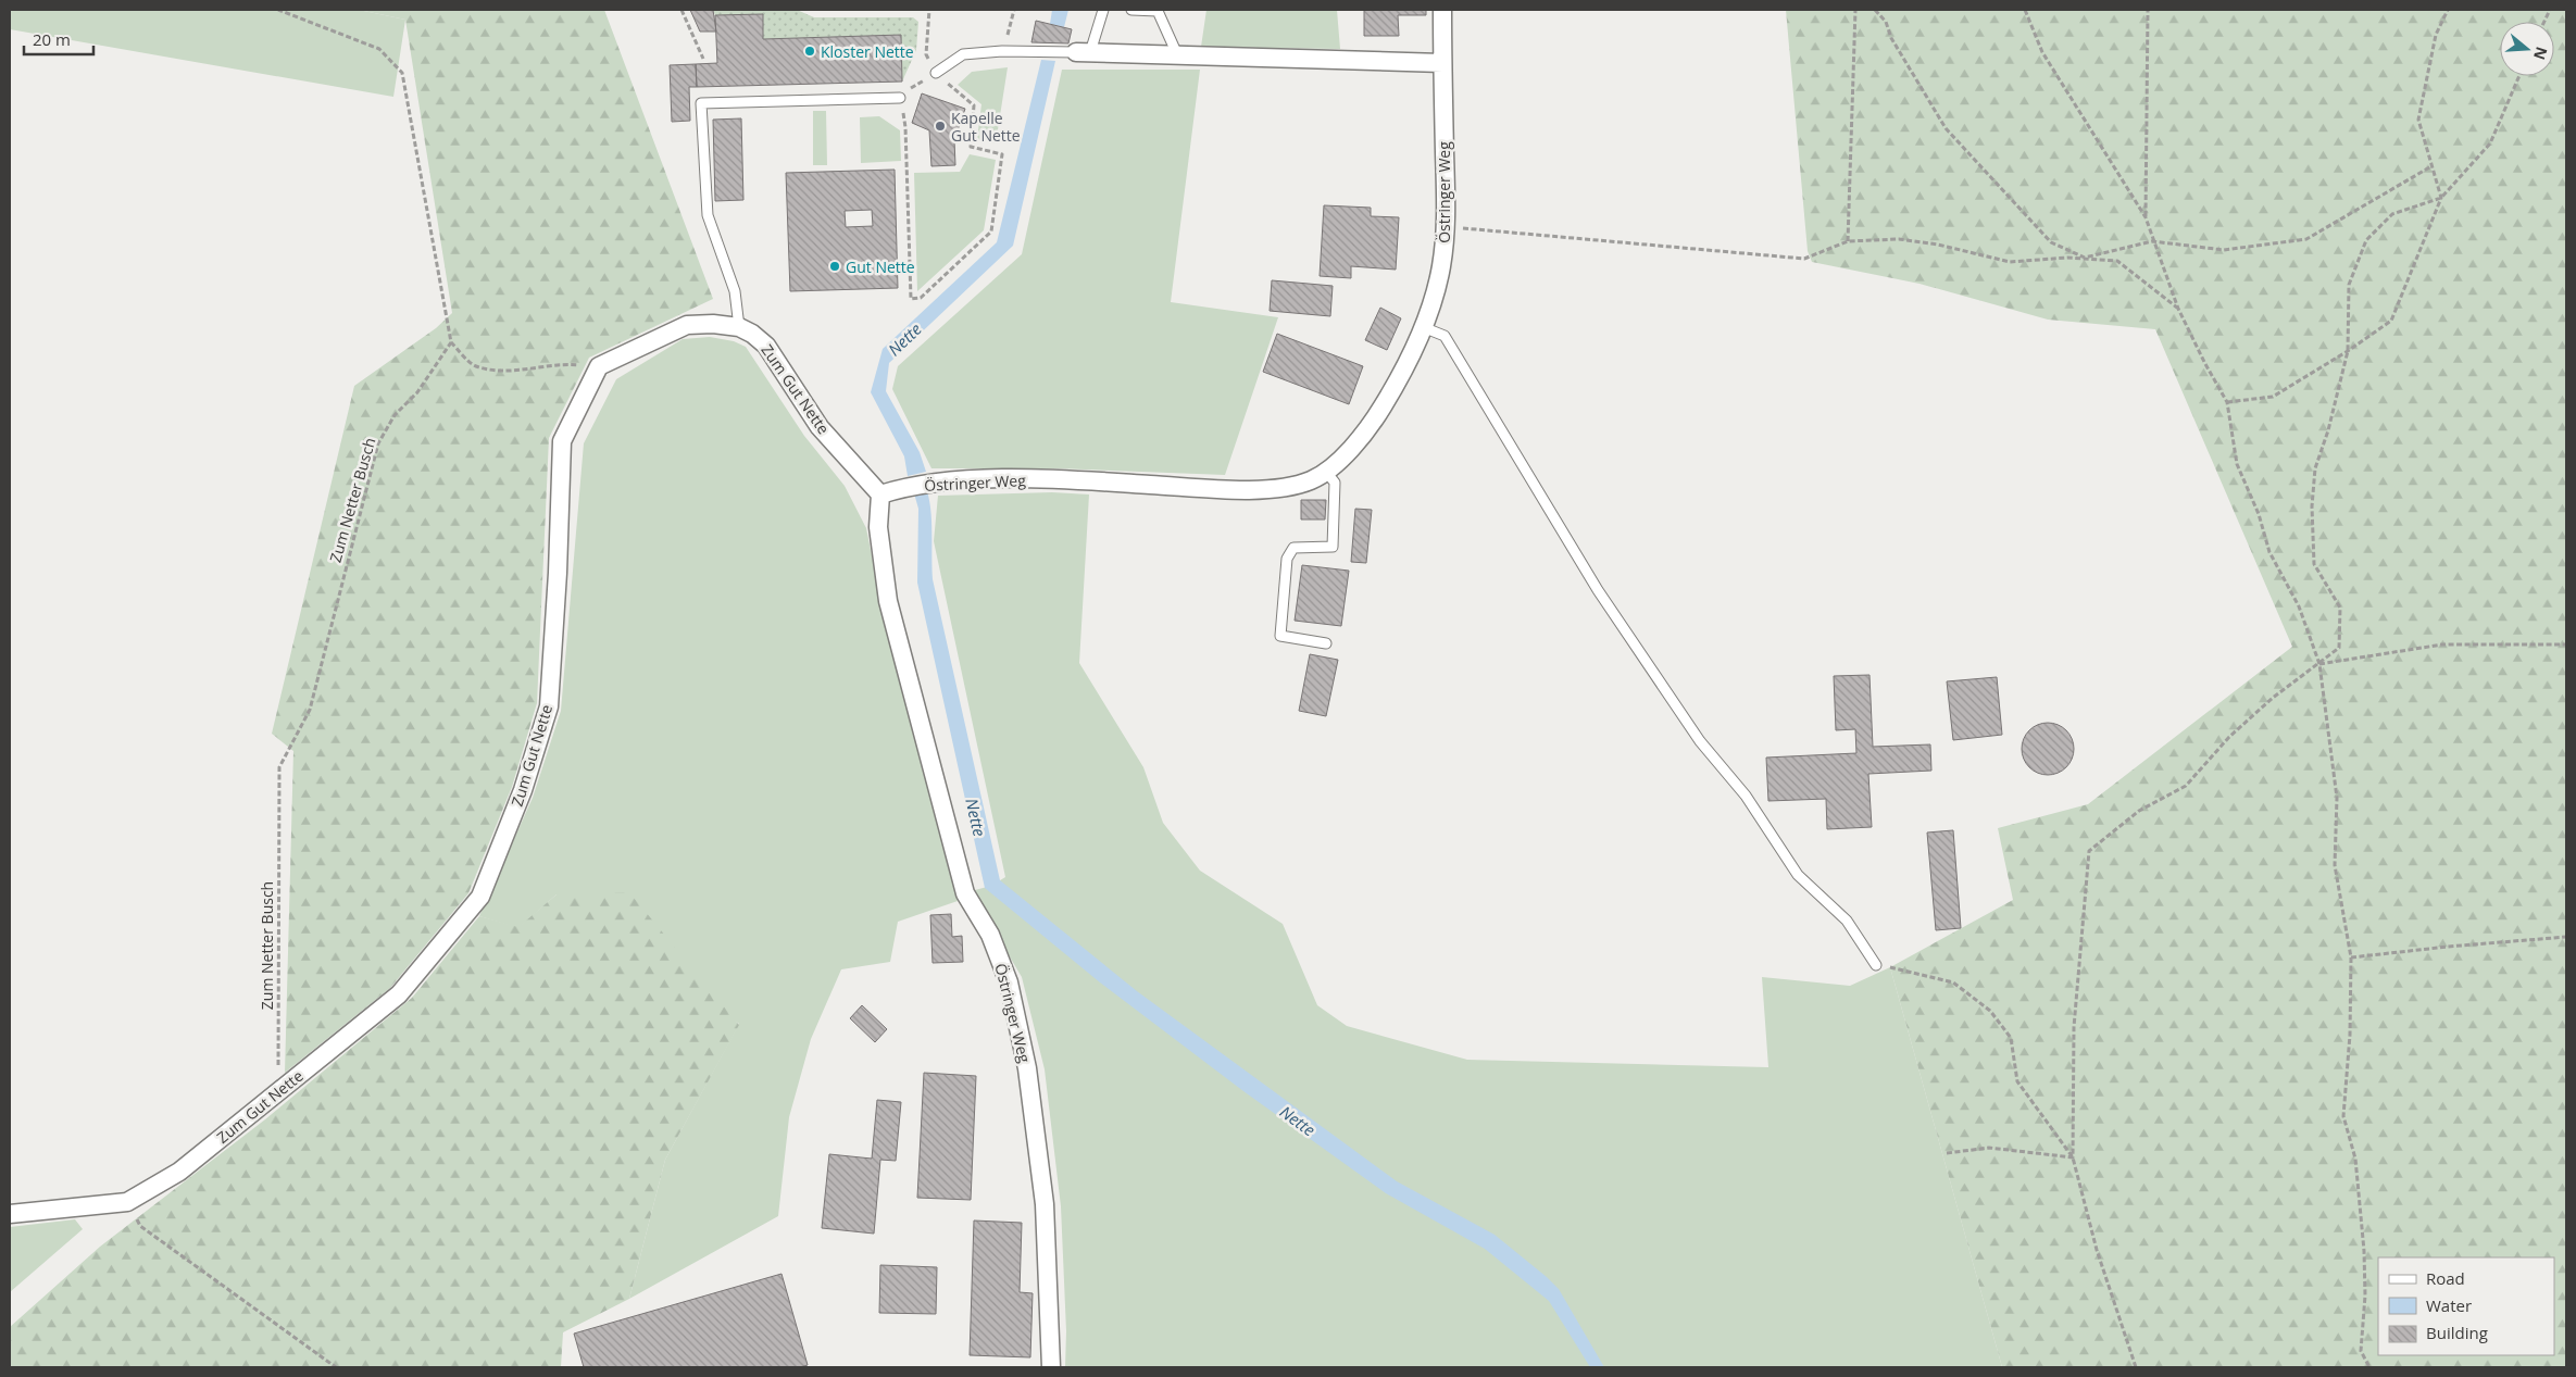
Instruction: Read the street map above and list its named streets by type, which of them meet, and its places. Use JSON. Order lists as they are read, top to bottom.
{
  "streets": {
    "street": ["Östringer Weg", "Zum Gut Nette"],
    "path": ["Zum Netter Busch"]
  },
  "crossings": [
    ["Östringer Weg", "Zum Gut Nette"],
    ["Zum Gut Nette", "Zum Netter Busch"]
  ],
  "water": ["Nette"],
  "places": ["Kloster Nette", "Kapelle Gut Nette", "Gut Nette"],
  "legend": ["Road", "Water", "Building"],
  "scale_bar": "20 m",
  "north": "right"
}
